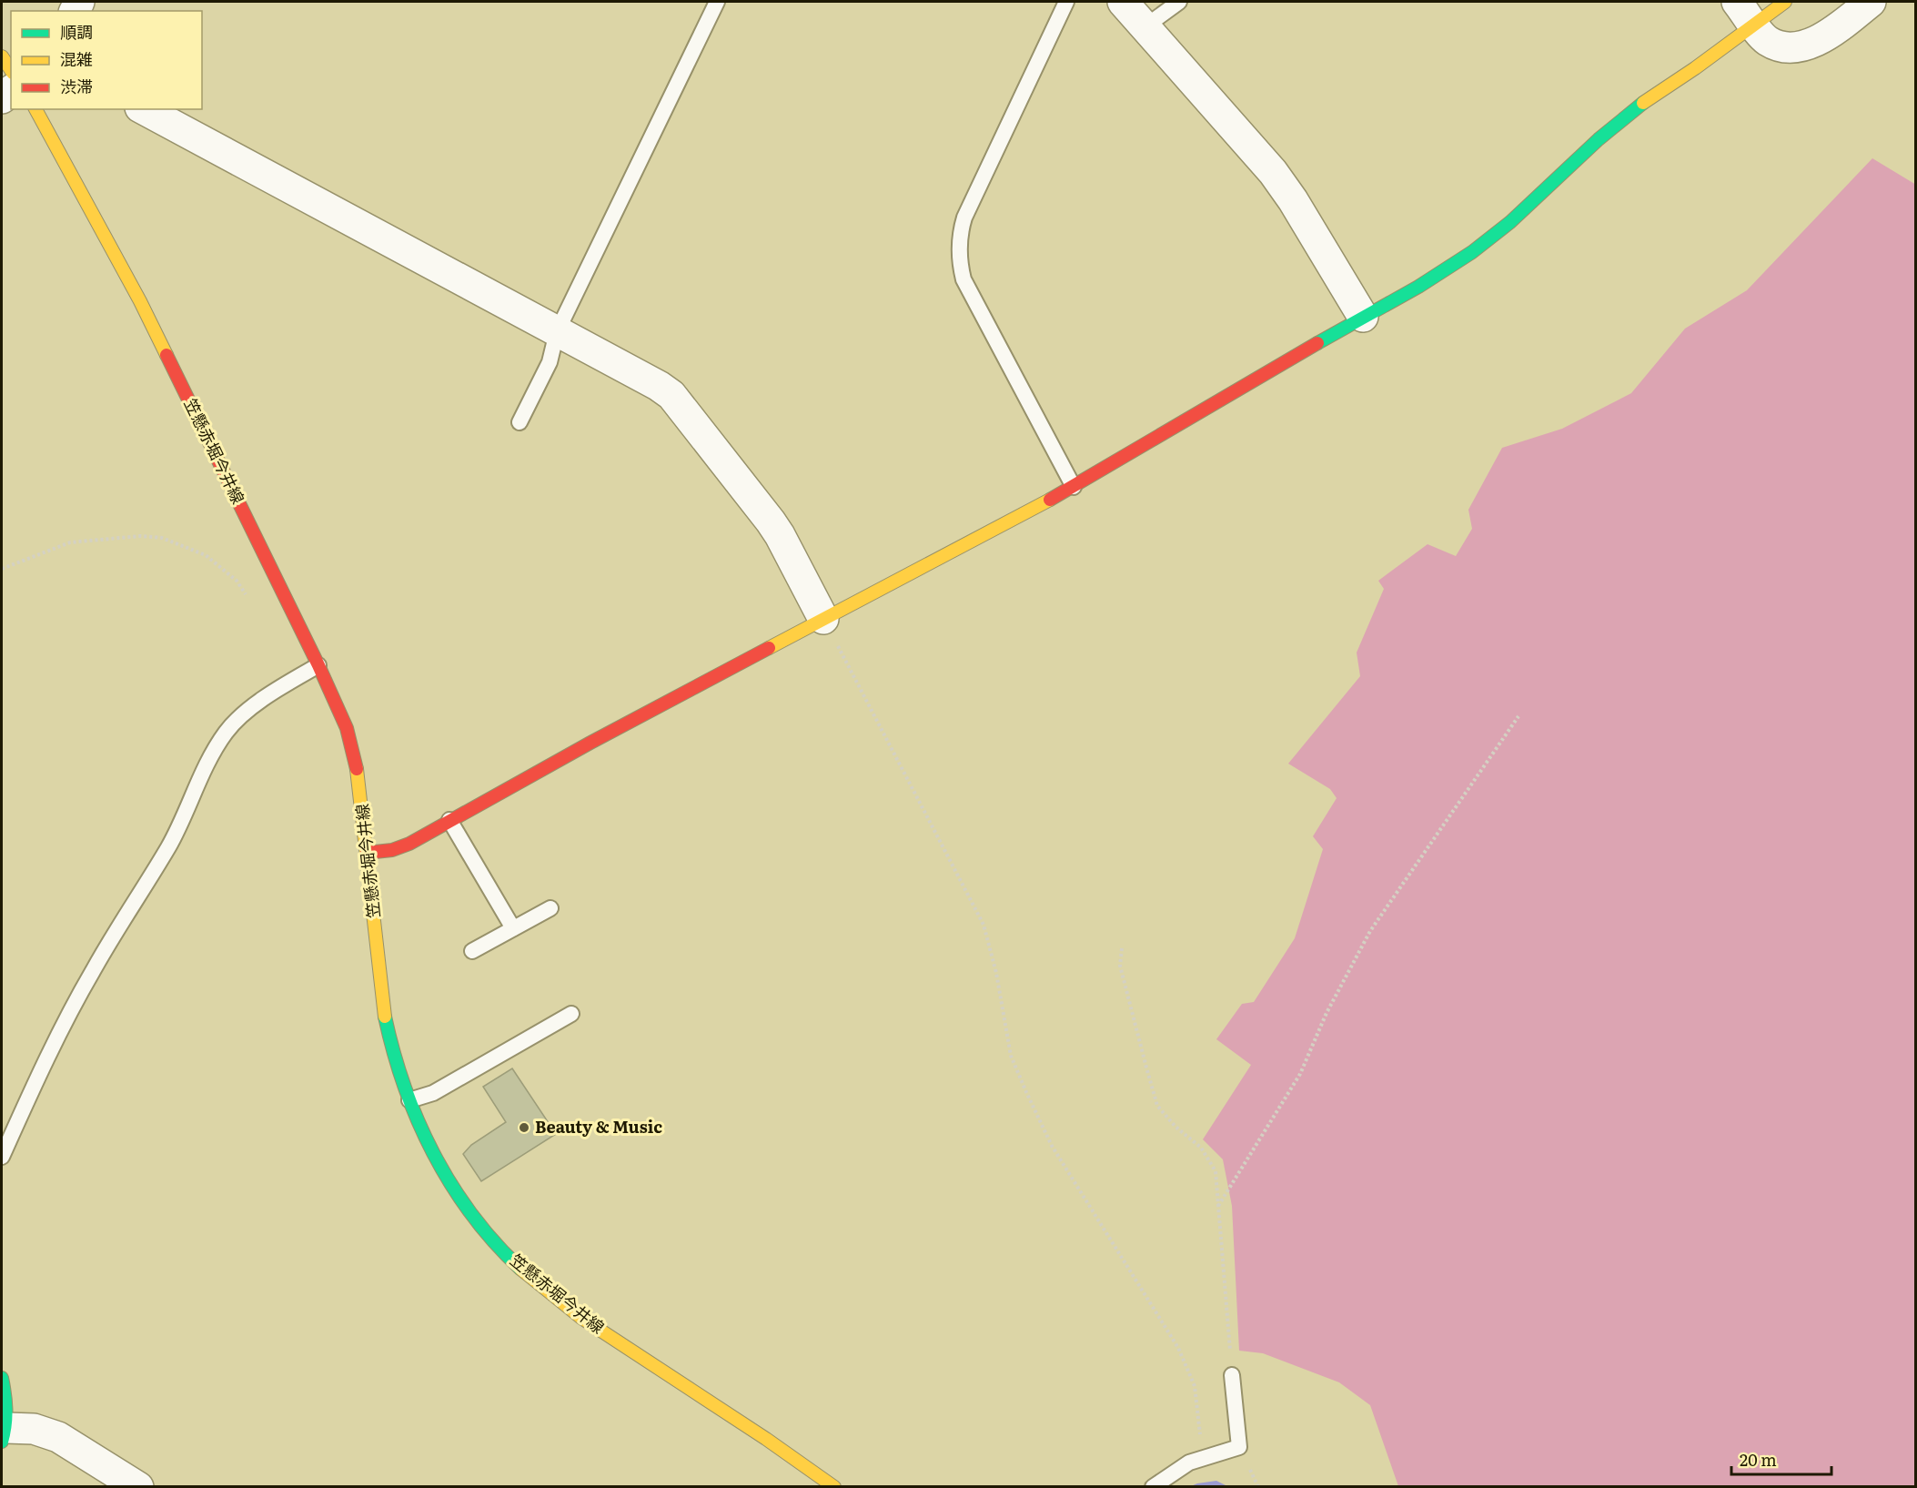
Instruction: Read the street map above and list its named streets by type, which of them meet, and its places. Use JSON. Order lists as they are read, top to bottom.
{
  "streets": {
    "street": ["笠懸赤堀今井線"]
  },
  "places": ["Beauty & Music"],
  "legend": ["順調", "混雑", "渋滞"],
  "scale_bar": "20 m"
}
